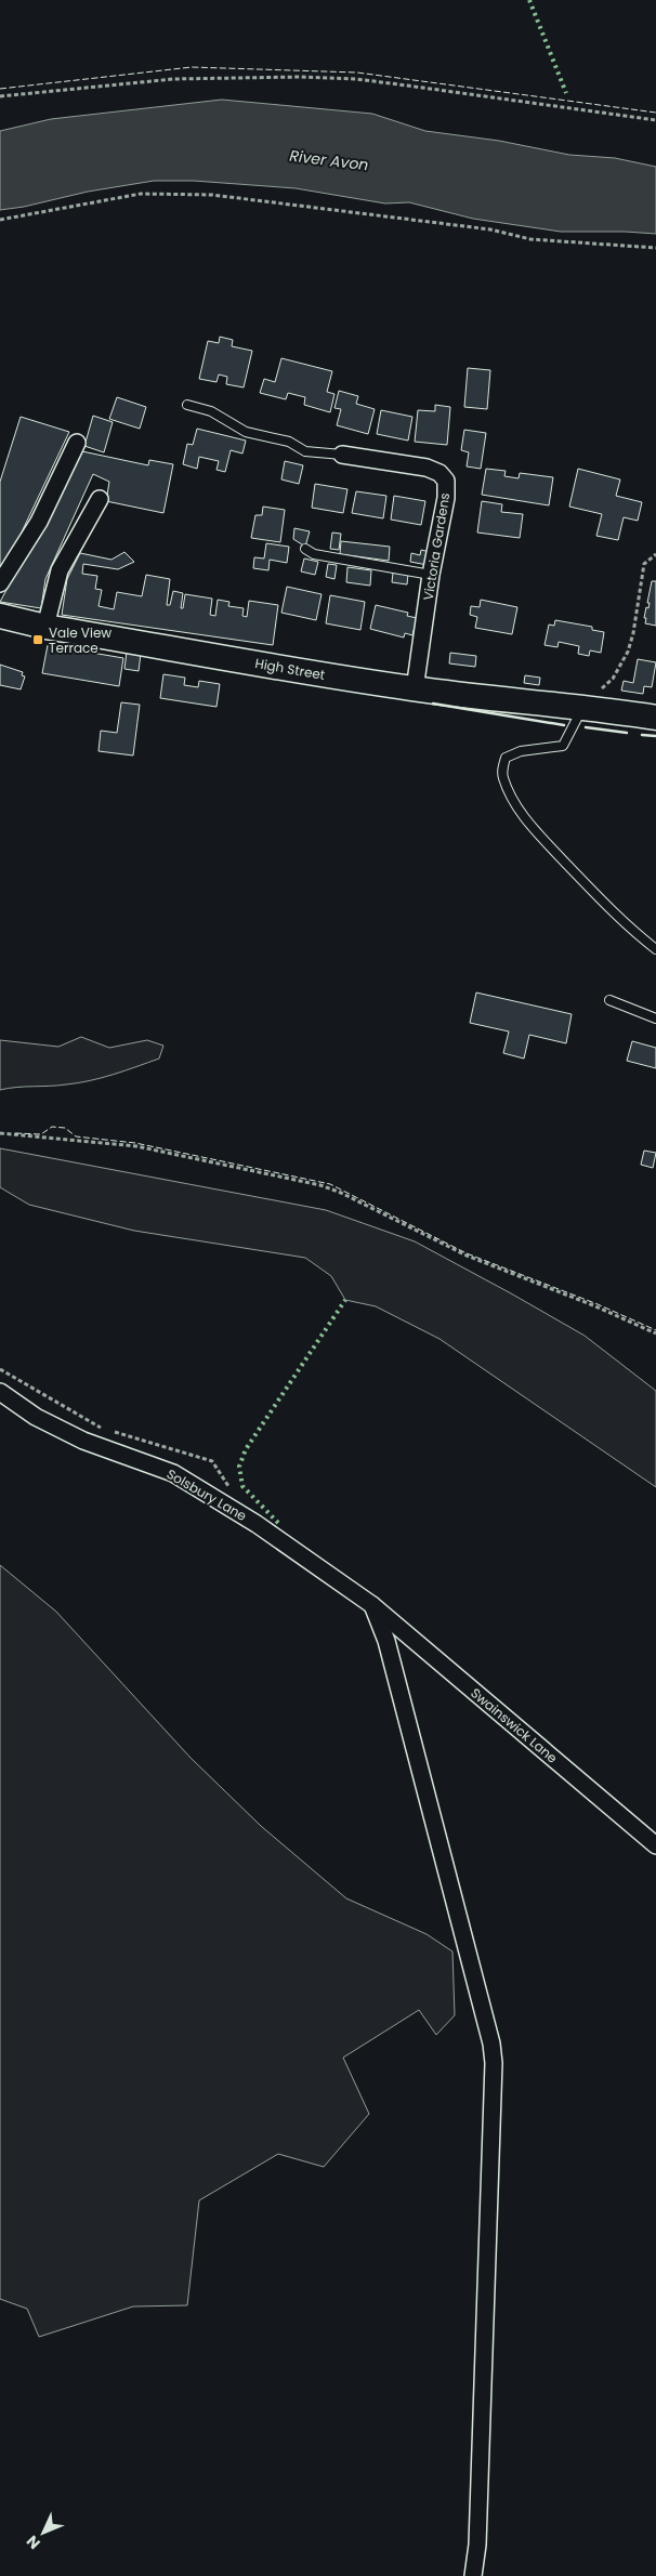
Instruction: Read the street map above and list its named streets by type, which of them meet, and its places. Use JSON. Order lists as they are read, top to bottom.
{
  "streets": {
    "street": [
      "Victoria Gardens",
      "High Street",
      "Solsbury Lane",
      "Swainswick Lane"
    ]
  },
  "crossings": [
    ["Victoria Gardens", "High Street"],
    ["Solsbury Lane", "Swainswick Lane"]
  ],
  "water": ["River Avon"],
  "places": {
    "transit": ["Vale View Terrace"]
  },
  "north": "bottom left"
}
